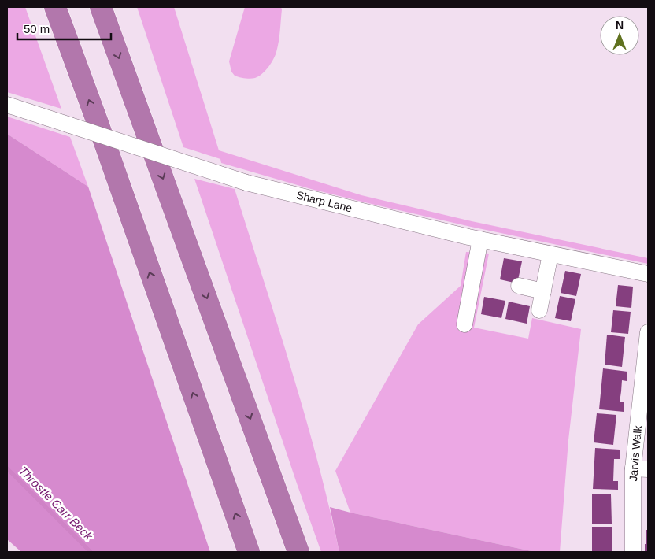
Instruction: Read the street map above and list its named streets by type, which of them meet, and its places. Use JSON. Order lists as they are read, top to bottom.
{
  "streets": {
    "street": ["Sharp Lane", "Jarvis Walk"]
  },
  "water": ["Throstle Carr Beck"],
  "scale_bar": "50 m",
  "north": "top"
}
